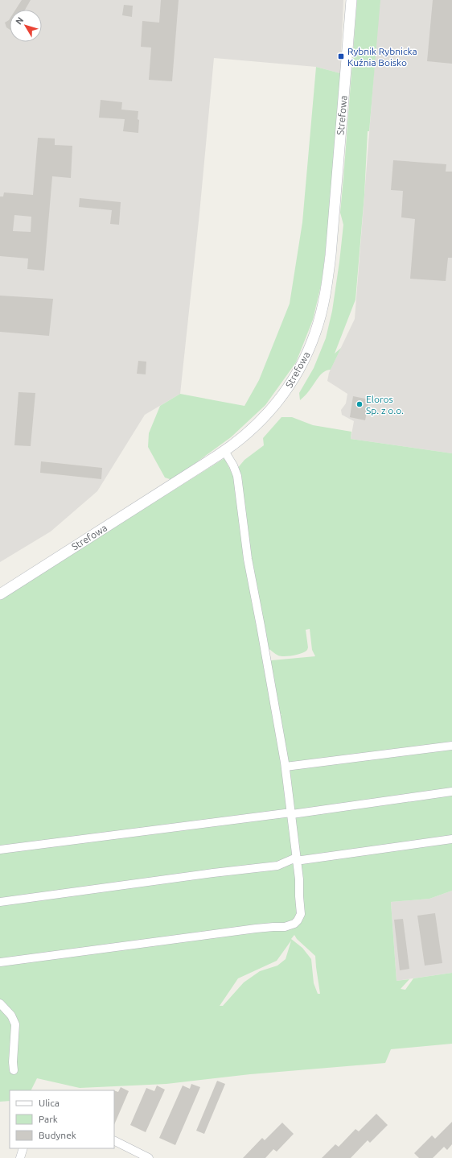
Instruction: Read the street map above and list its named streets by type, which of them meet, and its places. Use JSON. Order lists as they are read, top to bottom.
{
  "streets": {
    "street": ["Strefowa"]
  },
  "places": {
    "transit": ["Rybnik Rybnicka Kuźnia Boisko"],
    "other": ["Eloros Sp. z o.o."]
  },
  "legend": ["Ulica", "Park", "Budynek"],
  "north": "top left"
}
